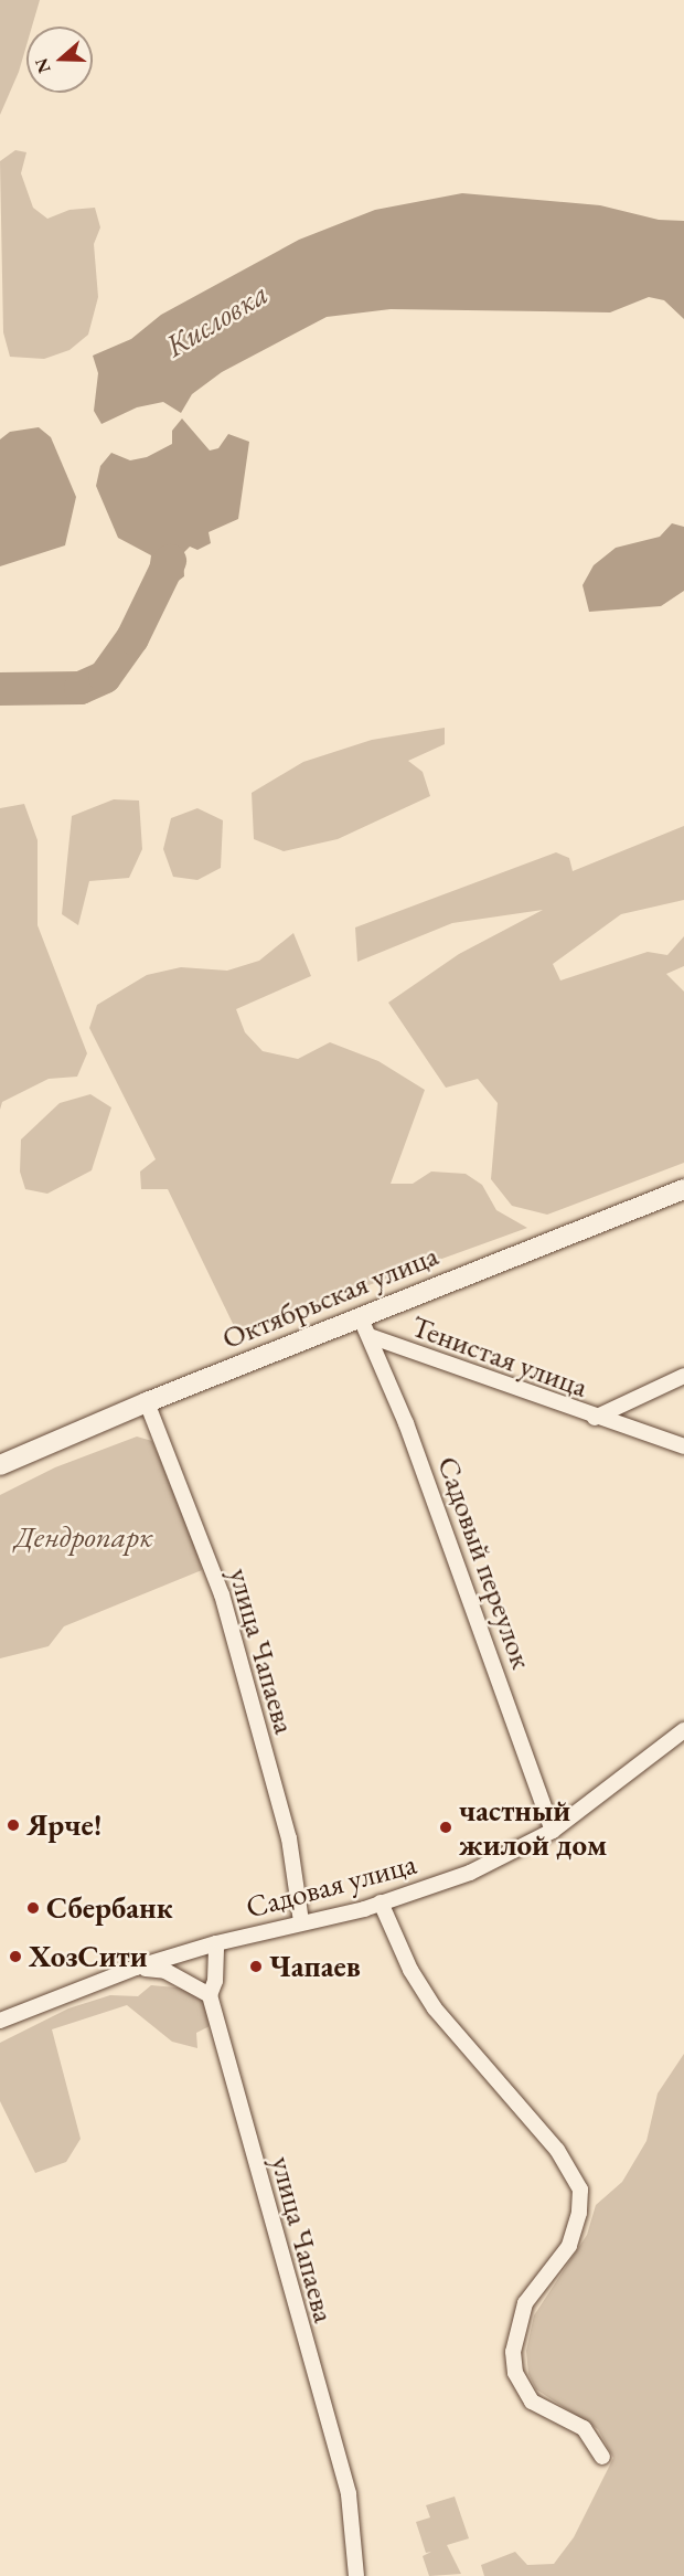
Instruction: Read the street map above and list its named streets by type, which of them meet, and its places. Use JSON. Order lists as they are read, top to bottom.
{
  "streets": {
    "street": [
      "Октябрьская улица",
      "Тенистая улица",
      "Садовый переулок",
      "улица Чапаева",
      "Садовая улица"
    ]
  },
  "crossings": [
    ["Октябрьская улица", "Садовый переулок"],
    ["Октябрьская улица", "улица Чапаева"],
    ["Тенистая улица", "Садовый переулок"],
    ["Садовый переулок", "Садовая улица"],
    ["улица Чапаева", "Садовая улица"]
  ],
  "water": ["Кисловка"],
  "parks": ["Дендропарк"],
  "places": [
    "Ярче!",
    "частный жилой дом",
    "Сбербанк",
    "ХозСити",
    "Чапаев"
  ],
  "north": "left"
}
